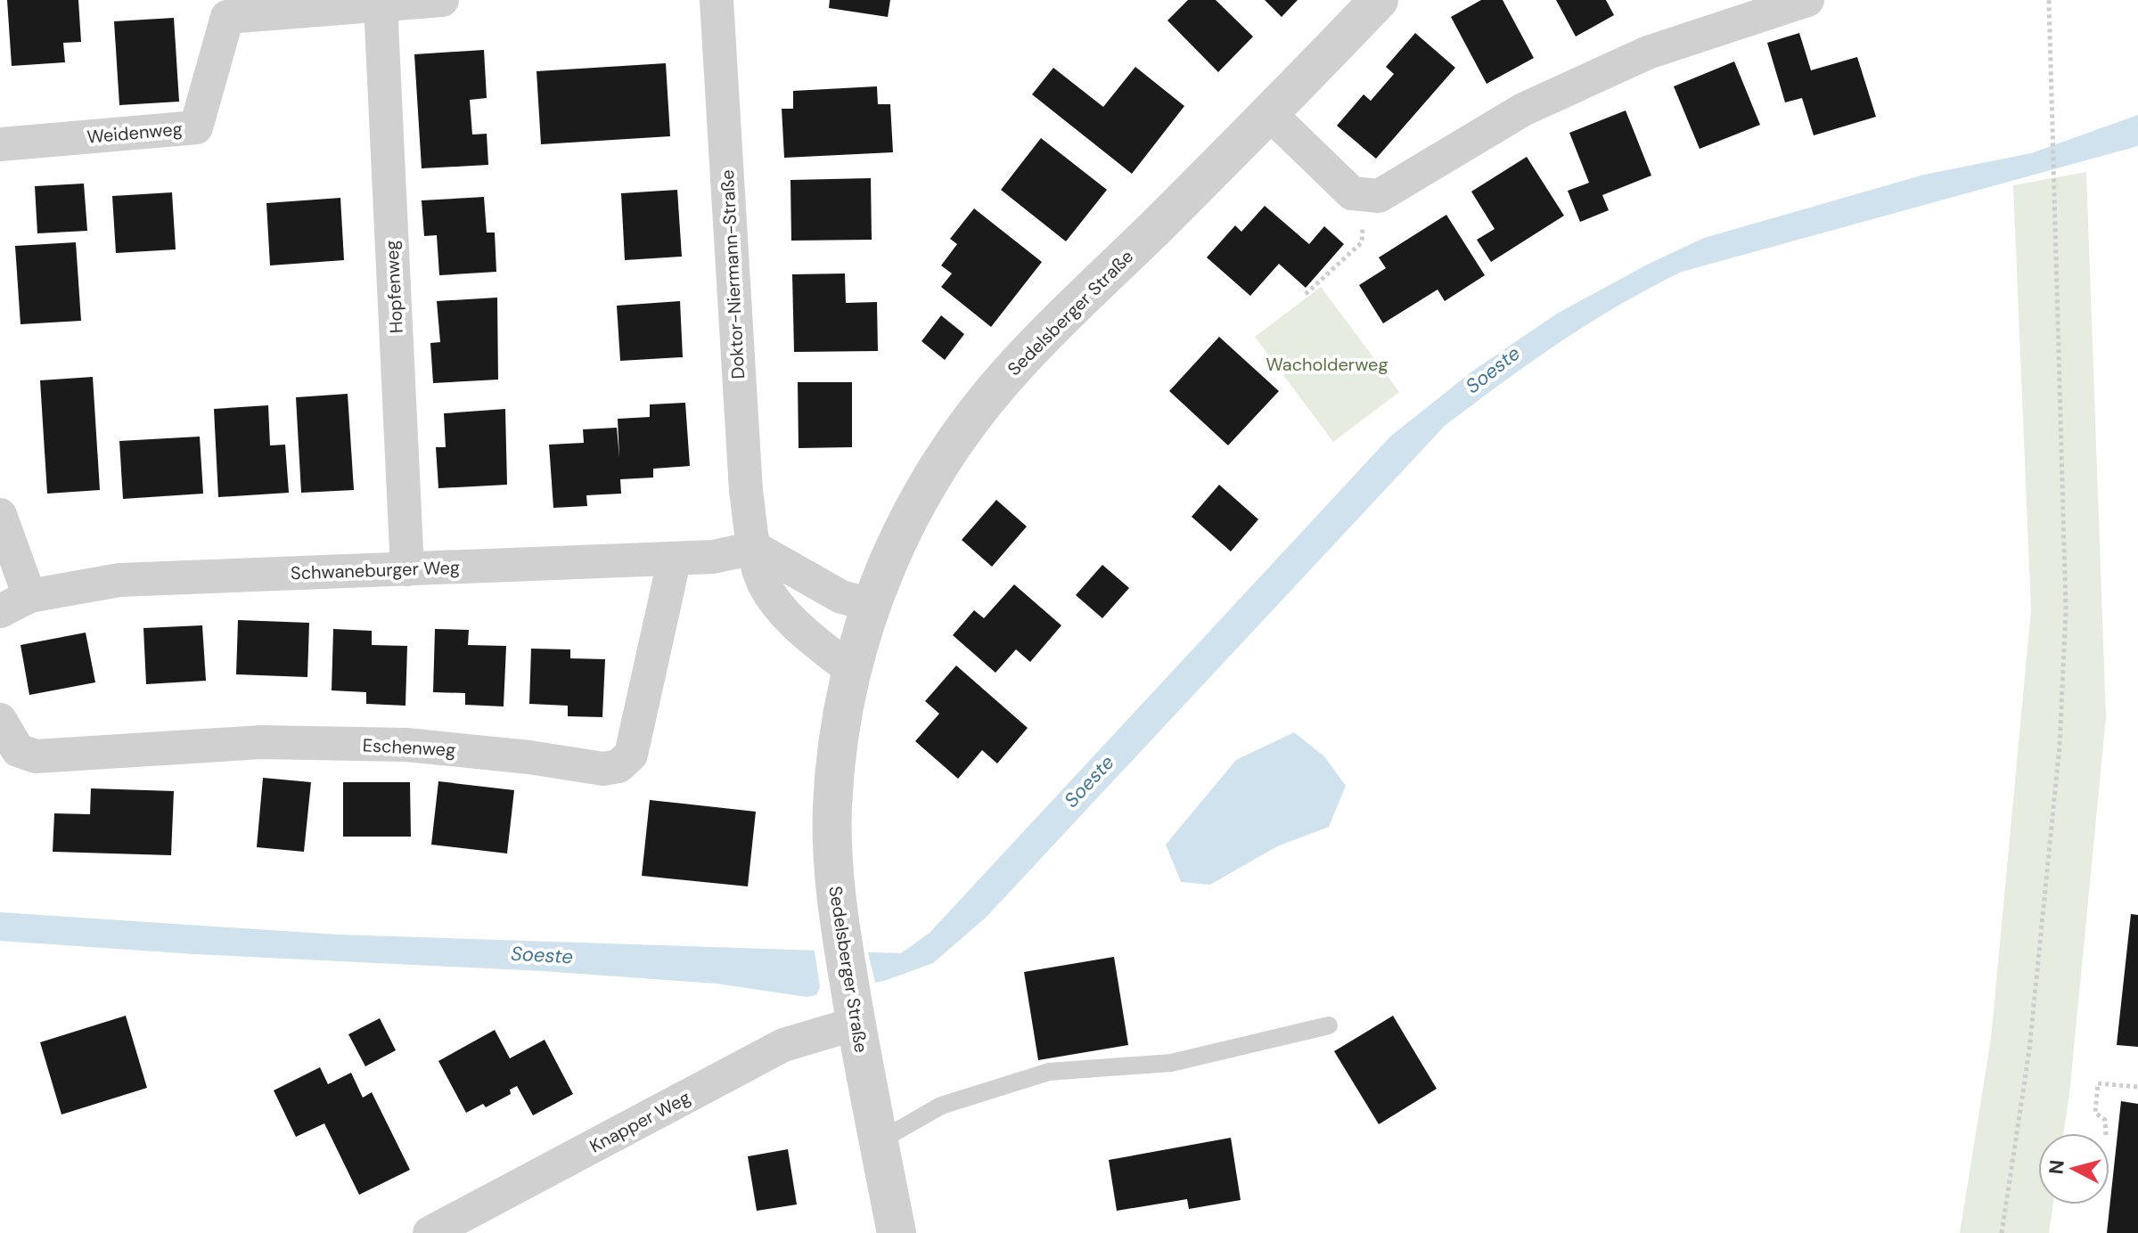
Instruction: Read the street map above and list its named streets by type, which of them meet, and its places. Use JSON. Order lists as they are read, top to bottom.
{
  "streets": {
    "street": [
      "Weidenweg",
      "Doktor-Niermann-Straße",
      "Hopfenweg",
      "Sedelsberger Straße",
      "Schwaneburger Weg",
      "Eschenweg",
      "Knapper Weg"
    ]
  },
  "crossings": [
    ["Weidenweg", "Hopfenweg"],
    ["Doktor-Niermann-Straße", "Sedelsberger Straße"],
    ["Doktor-Niermann-Straße", "Schwaneburger Weg"],
    ["Hopfenweg", "Schwaneburger Weg"],
    ["Sedelsberger Straße", "Knapper Weg"],
    ["Schwaneburger Weg", "Eschenweg"]
  ],
  "water": ["Soeste"],
  "parks": ["Wacholderweg"],
  "north": "left"
}
